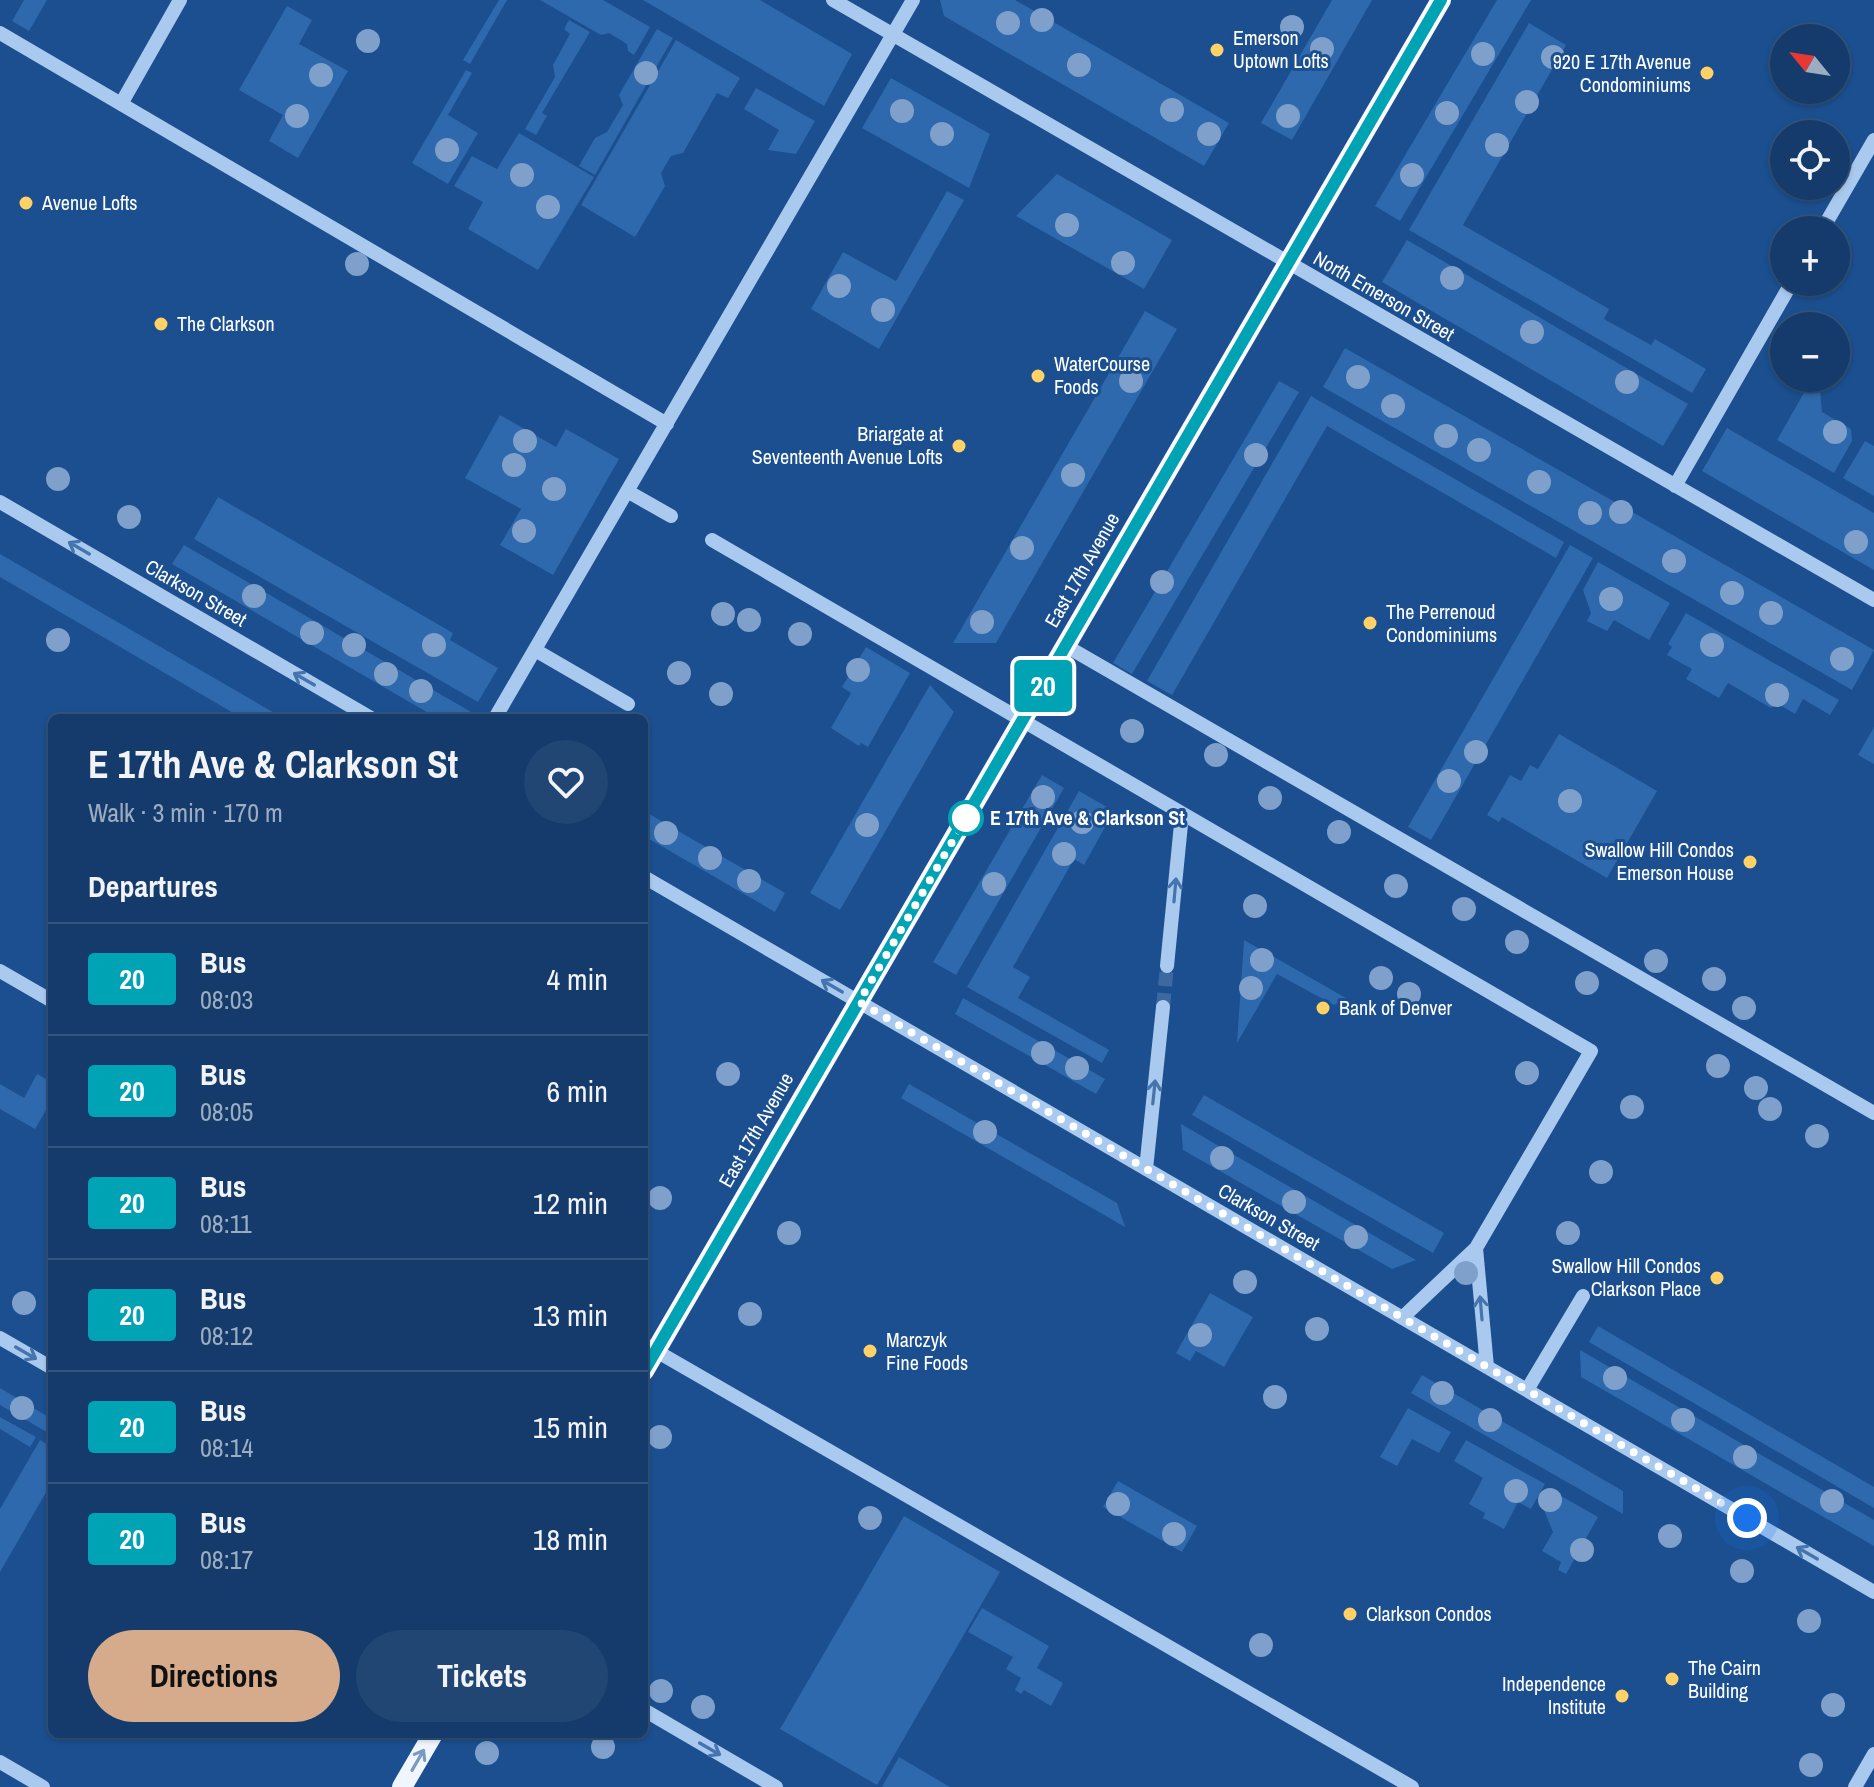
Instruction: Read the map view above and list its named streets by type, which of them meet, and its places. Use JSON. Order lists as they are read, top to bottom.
{
  "streets": {
    "main road": ["East 17th Avenue"],
    "street": ["North Emerson Street", "Clarkson Street"]
  },
  "crossings": [
    ["North Emerson Street", "East 17th Avenue"],
    ["East 17th Avenue", "Clarkson Street"]
  ],
  "one_way": ["Clarkson Street"],
  "places": [
    "Emerson Uptown Lofts",
    "920 E 17th Avenue Condominiums",
    "Avenue Lofts",
    "The Clarkson",
    "WaterCourse Foods",
    "Briargate at Seventeenth Avenue Lofts",
    "The Perrenoud Condominiums",
    "E 17th Ave & Clarkson St",
    "Swallow Hill Condos Emerson House",
    "Bank of Denver",
    "Swallow Hill Condos Clarkson Place",
    "Marczyk Fine Foods",
    "Clarkson Condos",
    "The Cairn Building",
    "Independence Institute"
  ],
  "lines": ["bus line 20"],
  "north": "top left",
  "page": {
    "on_map": "20",
    "map_buttons": ["+", "−"],
    "heading": [
      ["E 17th Ave & Clarkson St", "Walk · 3 min · 170 m"],
      "Departures"
    ],
    "list": [
      {
        "mark": "20",
        "name": "Bus",
        "note": "08:03",
        "value": "4 min"
      },
      {
        "mark": "20",
        "name": "Bus",
        "note": "08:05",
        "value": "6 min"
      },
      {
        "mark": "20",
        "name": "Bus",
        "note": "08:11",
        "value": "12 min"
      },
      {
        "mark": "20",
        "name": "Bus",
        "note": "08:12",
        "value": "13 min"
      },
      {
        "mark": "20",
        "name": "Bus",
        "note": "08:14",
        "value": "15 min"
      },
      {
        "mark": "20",
        "name": "Bus",
        "note": "08:17",
        "value": "18 min"
      }
    ],
    "buttons": ["Directions", "Tickets"]
  }
}
